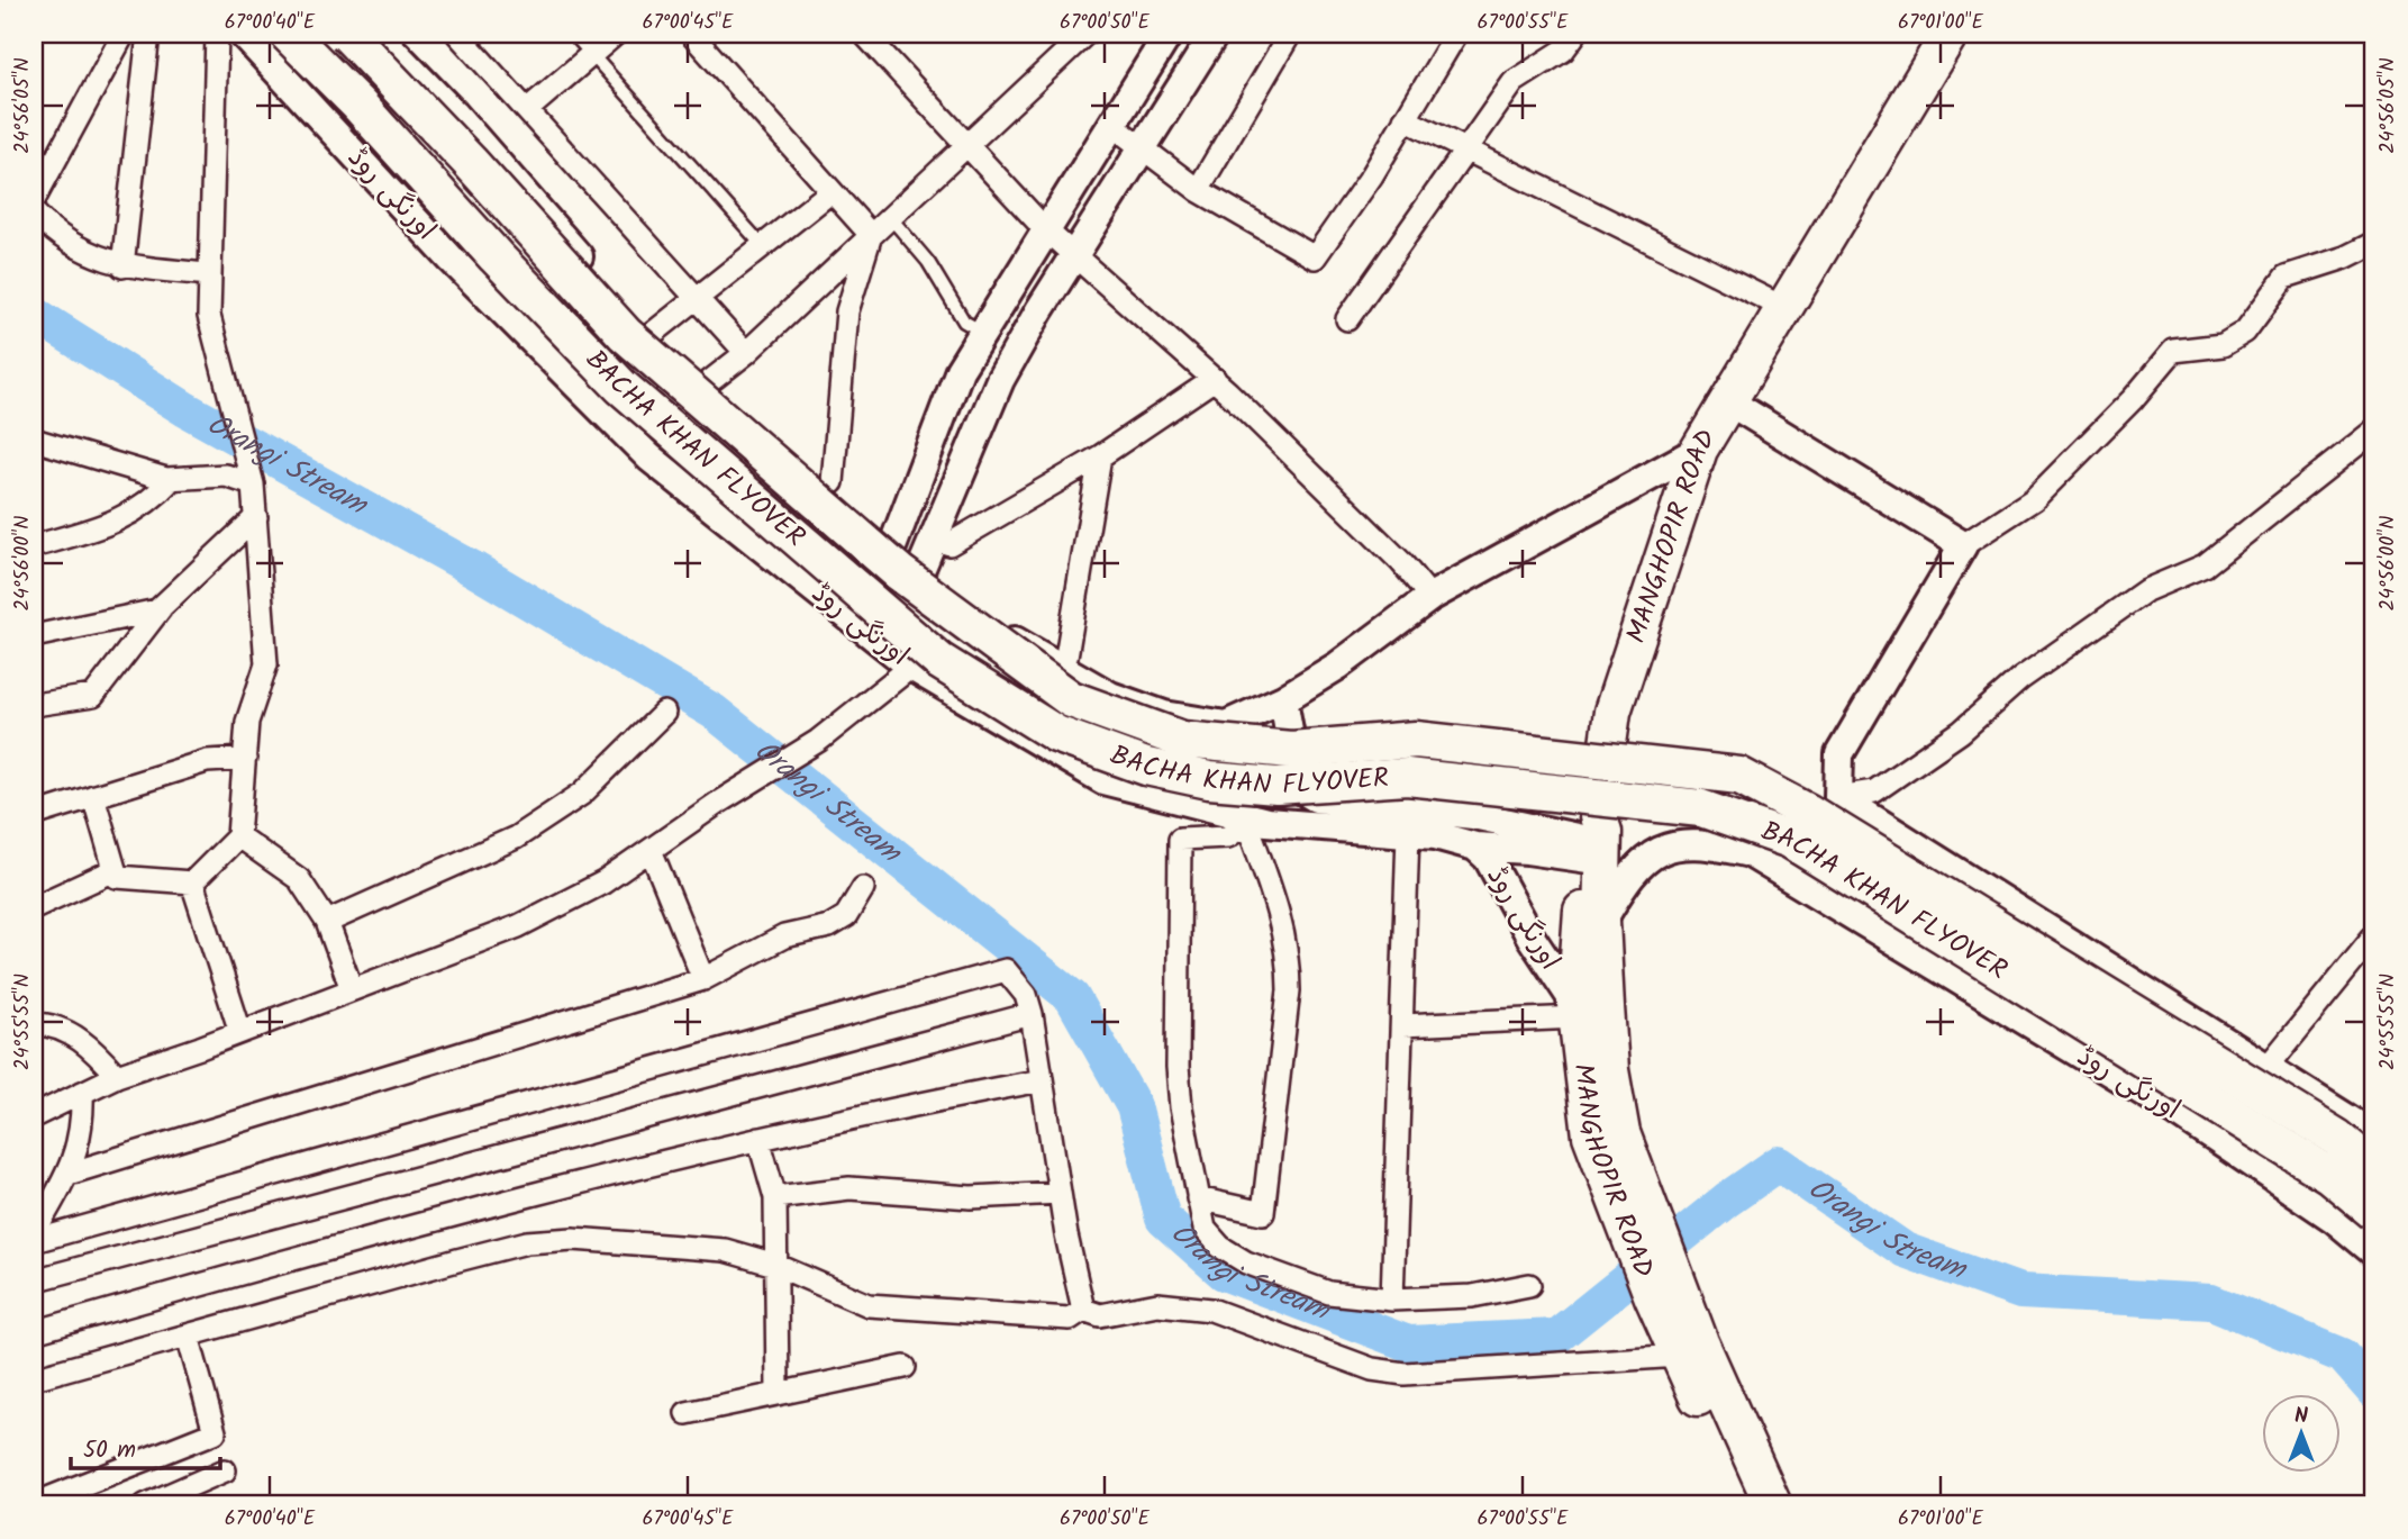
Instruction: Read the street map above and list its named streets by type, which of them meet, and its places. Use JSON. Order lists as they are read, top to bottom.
{
  "streets": {
    "main road": ["BACHA KHAN FLYOVER", "MANGHOPIR ROAD"],
    "street": ["اورنگی روڈ"]
  },
  "crossings": [
    ["اورنگی روڈ", "MANGHOPIR ROAD"]
  ],
  "water": ["Orangi Stream"],
  "scale_bar": "50 m",
  "north": "top",
  "coordinates": [
    "67°00'40\"E",
    "67°00'45\"E",
    "67°00'50\"E",
    "67°00'55\"E",
    "67°01'00\"E",
    "24°56'05\"N",
    "24°56'00\"N",
    "24°55'55\"N"
  ]
}
